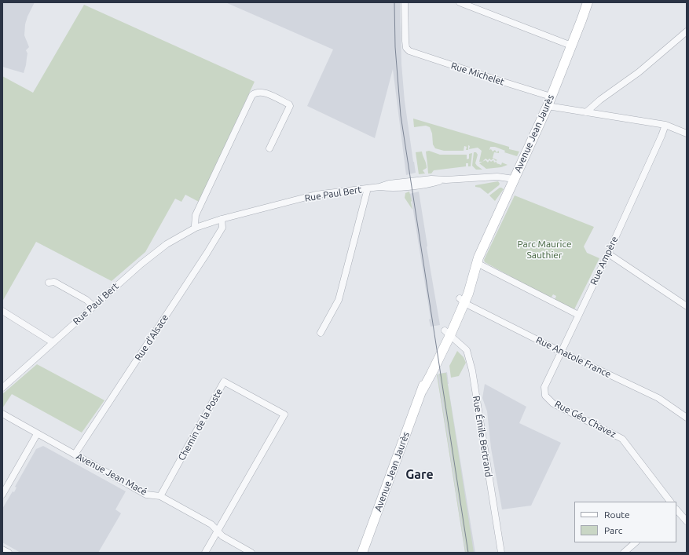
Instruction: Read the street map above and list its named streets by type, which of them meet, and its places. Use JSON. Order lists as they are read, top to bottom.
{
  "streets": {
    "main road": ["Avenue Jean Jaurès"],
    "street": [
      "Rue Michelet",
      "Rue Paul Bert",
      "Rue Ampère",
      "Rue d'Alsace",
      "Rue Anatole France",
      "Rue Géo Chavez",
      "Chemin de la Poste",
      "Rue Émile Bertrand",
      "Avenue Jean Macé"
    ]
  },
  "crossings": [
    ["Rue Michelet", "Avenue Jean Jaurès"],
    ["Avenue Jean Jaurès", "Rue Paul Bert"],
    ["Avenue Jean Jaurès", "Rue Anatole France"],
    ["Avenue Jean Jaurès", "Rue Émile Bertrand"],
    ["Rue Paul Bert", "Rue d'Alsace"],
    ["Rue Ampère", "Rue Anatole France"],
    ["Rue Ampère", "Rue Géo Chavez"],
    ["Rue d'Alsace", "Avenue Jean Macé"],
    ["Chemin de la Poste", "Avenue Jean Macé"]
  ],
  "districts": ["Gare"],
  "parks": ["Parc Maurice Sauthier"],
  "legend": ["Route", "Parc"]
}
